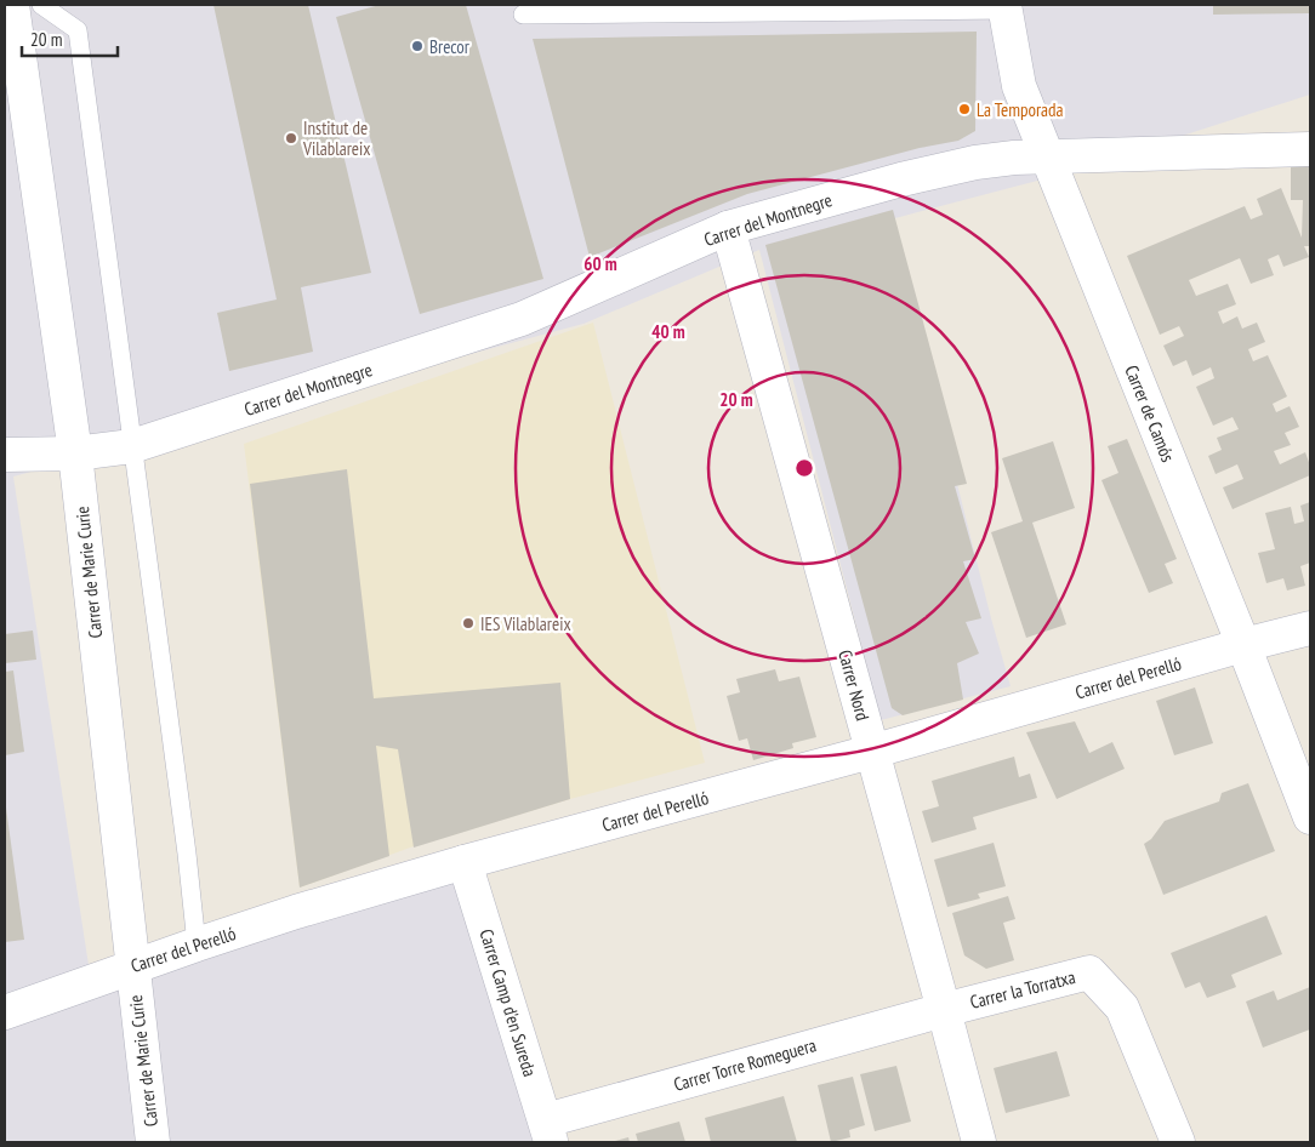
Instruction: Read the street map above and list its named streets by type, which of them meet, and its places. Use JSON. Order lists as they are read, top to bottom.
{
  "streets": {
    "street": [
      "Carrer del Montnegre",
      "Carrer de Camós",
      "Carrer de Marie Curie",
      "Carrer del Perelló",
      "Carrer Nord",
      "Carrer la Torratxa",
      "Carrer Camp d'en Sureda",
      "Carrer Torre Romeguera"
    ]
  },
  "crossings": [
    ["Carrer del Montnegre", "Carrer de Camós"],
    ["Carrer del Montnegre", "Carrer de Marie Curie"],
    ["Carrer del Montnegre", "Carrer Nord"],
    ["Carrer de Camós", "Carrer del Perelló"],
    ["Carrer de Marie Curie", "Carrer del Perelló"],
    ["Carrer del Perelló", "Carrer Nord"],
    ["Carrer del Perelló", "Carrer Camp d'en Sureda"],
    ["Carrer Nord", "Carrer la Torratxa"],
    ["Carrer Nord", "Carrer Torre Romeguera"],
    ["Carrer la Torratxa", "Carrer Torre Romeguera"],
    ["Carrer Camp d'en Sureda", "Carrer Torre Romeguera"]
  ],
  "places": [
    "Brecor",
    "La Temporada",
    "Institut de Vilablareix",
    "IES Vilablareix"
  ],
  "scale_bar": "20 m",
  "rings": ["60 m", "40 m", "20 m"]
}
